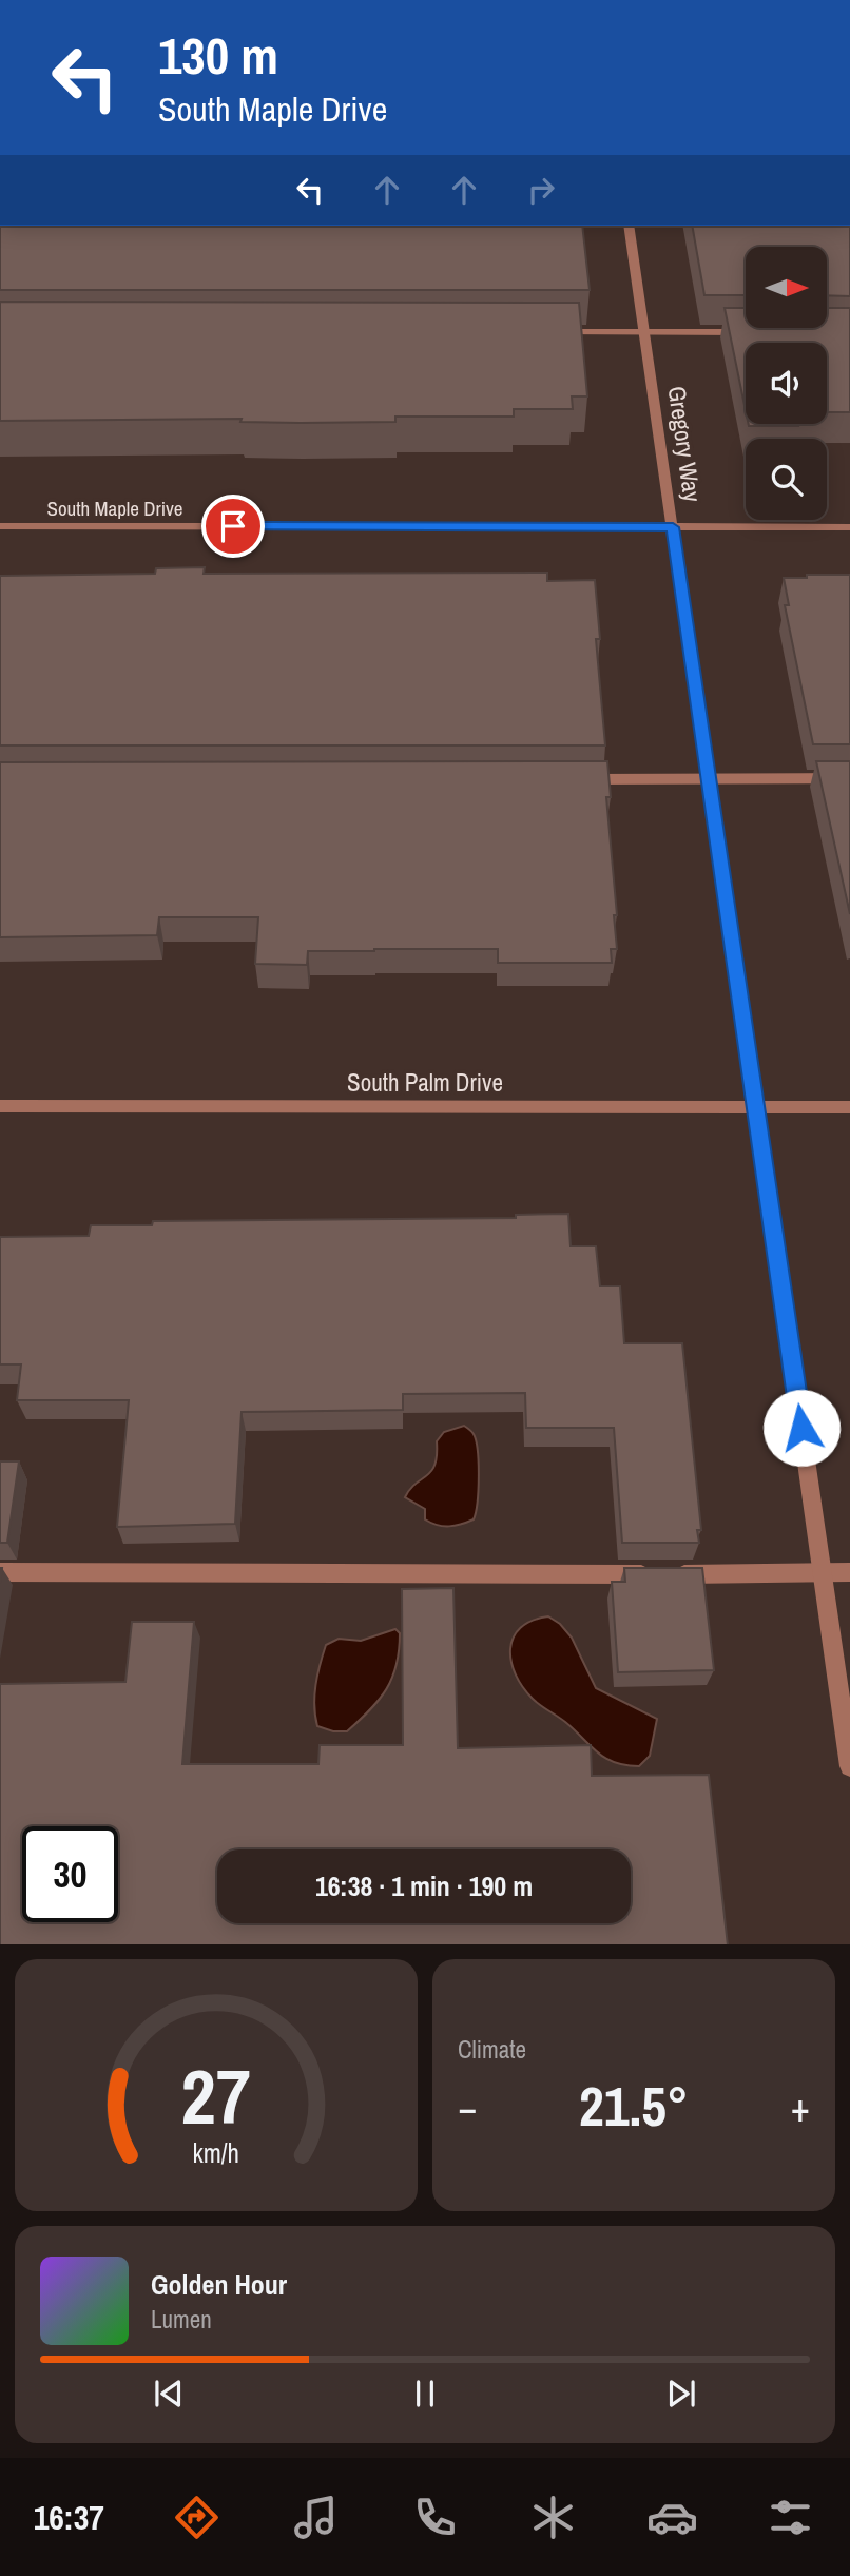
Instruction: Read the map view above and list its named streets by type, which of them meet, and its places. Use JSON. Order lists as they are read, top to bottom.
{
  "streets": {
    "street": ["Gregory Way", "South Maple Drive", "South Palm Drive"]
  },
  "crossings": [
    ["Gregory Way", "South Maple Drive"],
    ["Gregory Way", "South Palm Drive"]
  ],
  "north": "right",
  "page": {
    "turn": ["130 m", "South Maple Drive"],
    "limit": "30",
    "trip": "16:38 · 1 min · 190 m",
    "tile": "Climate",
    "heat": ["−", "21.5°", "+"],
    "song": ["Golden Hour", "Lumen"],
    "tabs": "16:37",
    "gauge": ["27", "km/h"]
  }
}
